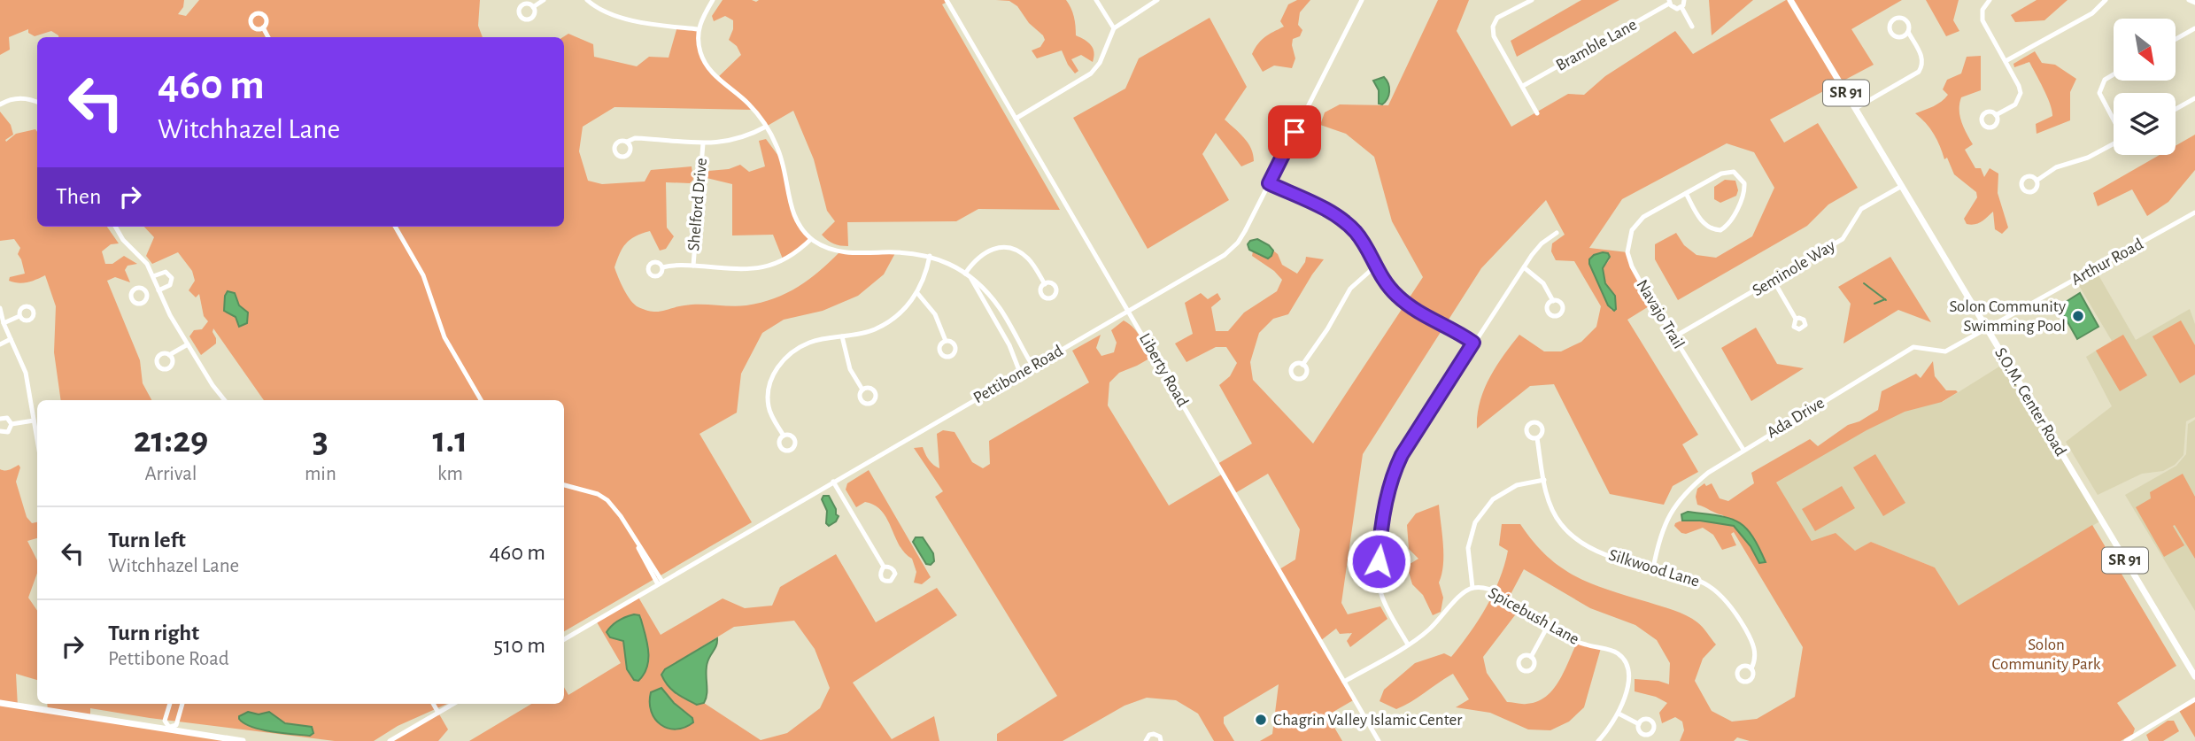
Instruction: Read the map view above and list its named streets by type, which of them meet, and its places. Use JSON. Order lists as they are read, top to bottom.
{
  "streets": {
    "main road": ["SR 91", "S.O.M. Center Road"],
    "street": [
      "Bramble Lane",
      "Shelford Drive",
      "Arthur Road",
      "Seminole Way",
      "Navajo Trail",
      "Liberty Road",
      "Pettibone Road",
      "Ada Drive",
      "Silkwood Lane",
      "Spicebush Lane"
    ]
  },
  "crossings": [
    ["Arthur Road", "S.O.M. Center Road"],
    ["Arthur Road", "Ada Drive"],
    ["Seminole Way", "Navajo Trail"],
    ["Seminole Way", "S.O.M. Center Road"],
    ["Navajo Trail", "Ada Drive"],
    ["Liberty Road", "Pettibone Road"],
    ["Liberty Road", "Spicebush Lane"],
    ["S.O.M. Center Road", "Ada Drive"],
    ["Ada Drive", "Silkwood Lane"]
  ],
  "parks": ["Solon Community Park"],
  "places": ["Solon Community Swimming Pool", "Chagrin Valley Islamic Center"],
  "north": "bottom right",
  "page": {
    "turn": ["460 m", "Witchhazel Lane"],
    "then": "Then",
    "eta": [
      "21:29",
      "Arrival",
      "3",
      "min",
      "1.1",
      "km"
    ],
    "list": [
      {
        "name": "Turn left",
        "note": "Witchhazel Lane",
        "value": "460 m"
      },
      {
        "name": "Turn right",
        "note": "Pettibone Road",
        "value": "510 m"
      }
    ]
  }
}
